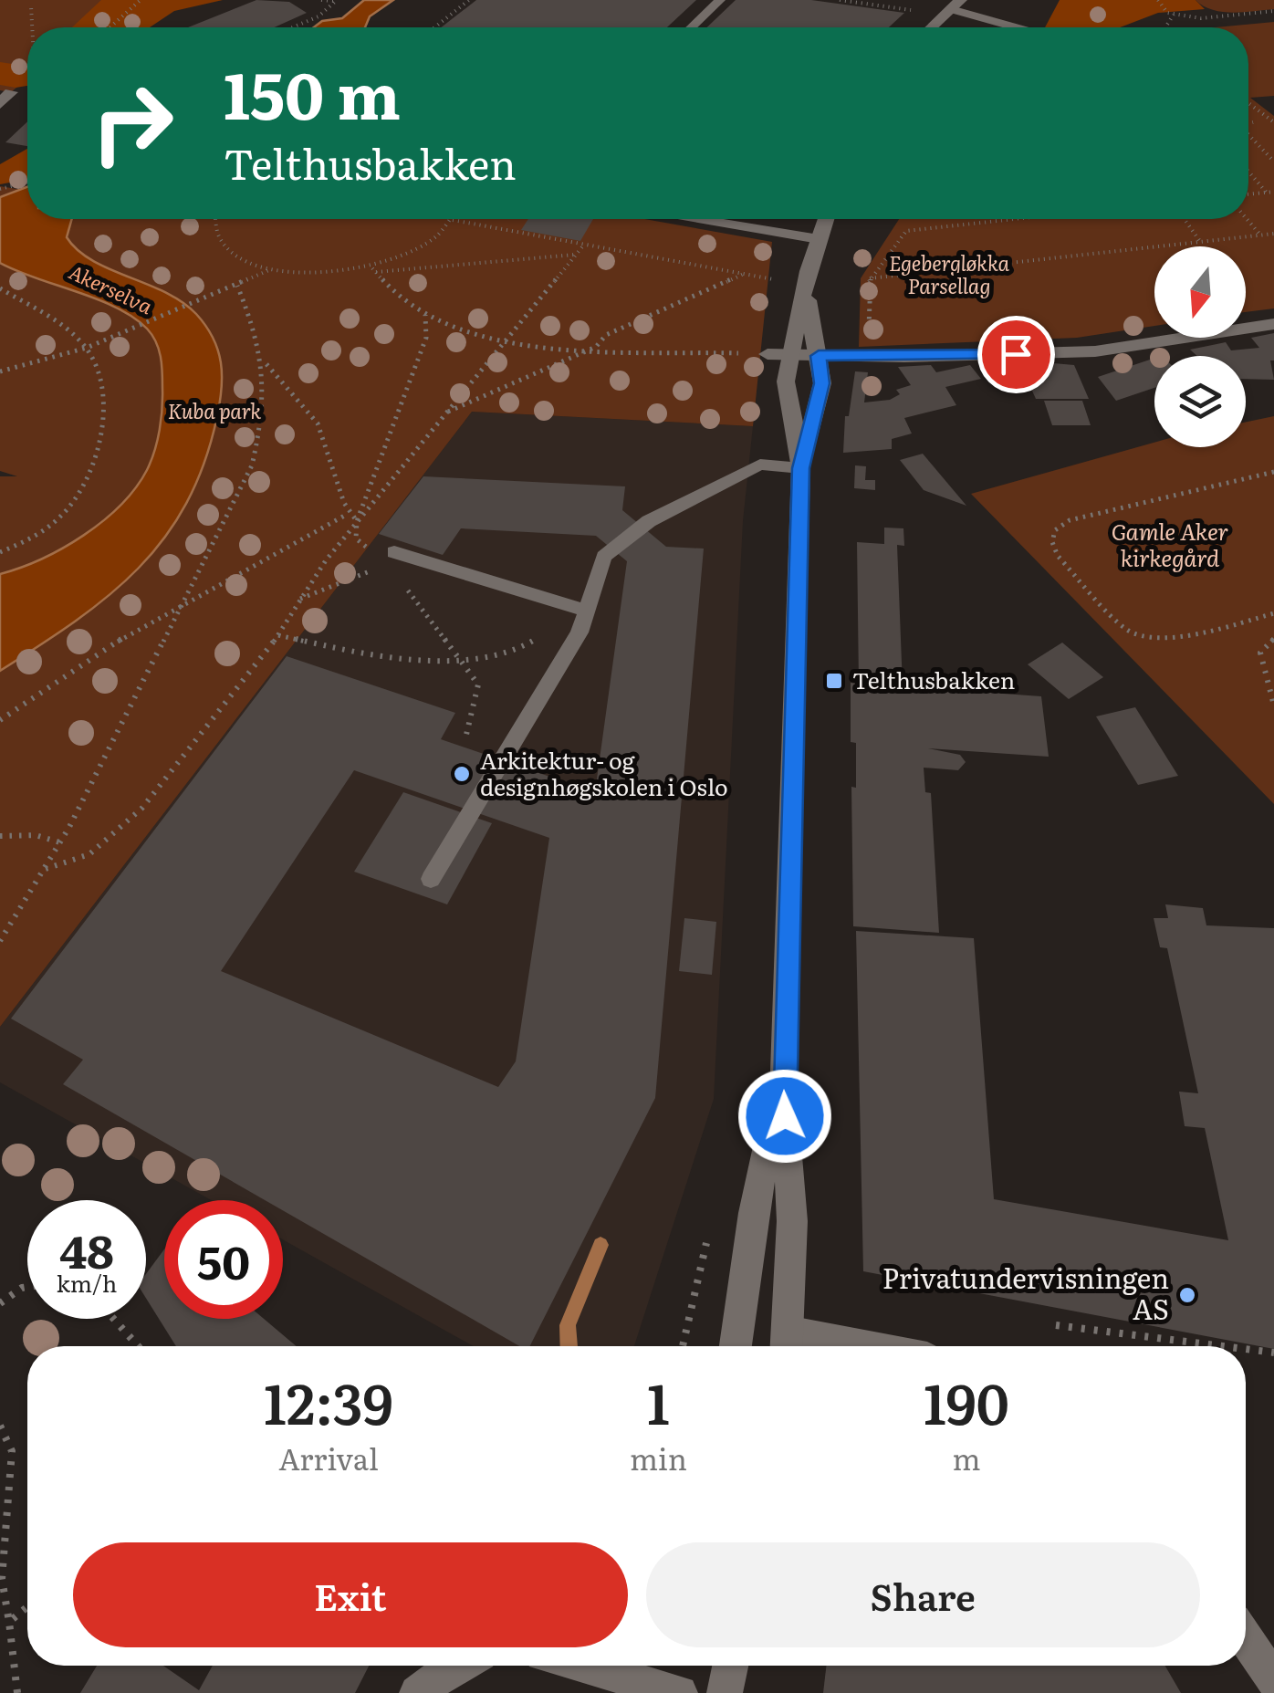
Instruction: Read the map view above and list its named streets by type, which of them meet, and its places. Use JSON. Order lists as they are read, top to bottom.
{
  "water": ["Akerselva"],
  "parks": ["Egebergløkka Parsellag", "Kuba park", "Gamle Aker kirkegård"],
  "places": {
    "transit": ["Telthusbakken"],
    "other": ["Arkitektur- og designhøgskolen i Oslo", "Privatundervisningen AS"]
  },
  "north": "bottom",
  "page": {
    "turn": ["150 m", "Telthusbakken"],
    "speed": "48 km/h",
    "limit": "50",
    "eta": [
      "12:39",
      "Arrival",
      "1",
      "min",
      "190",
      "m"
    ],
    "buttons": ["Exit", "Share"]
  }
}
